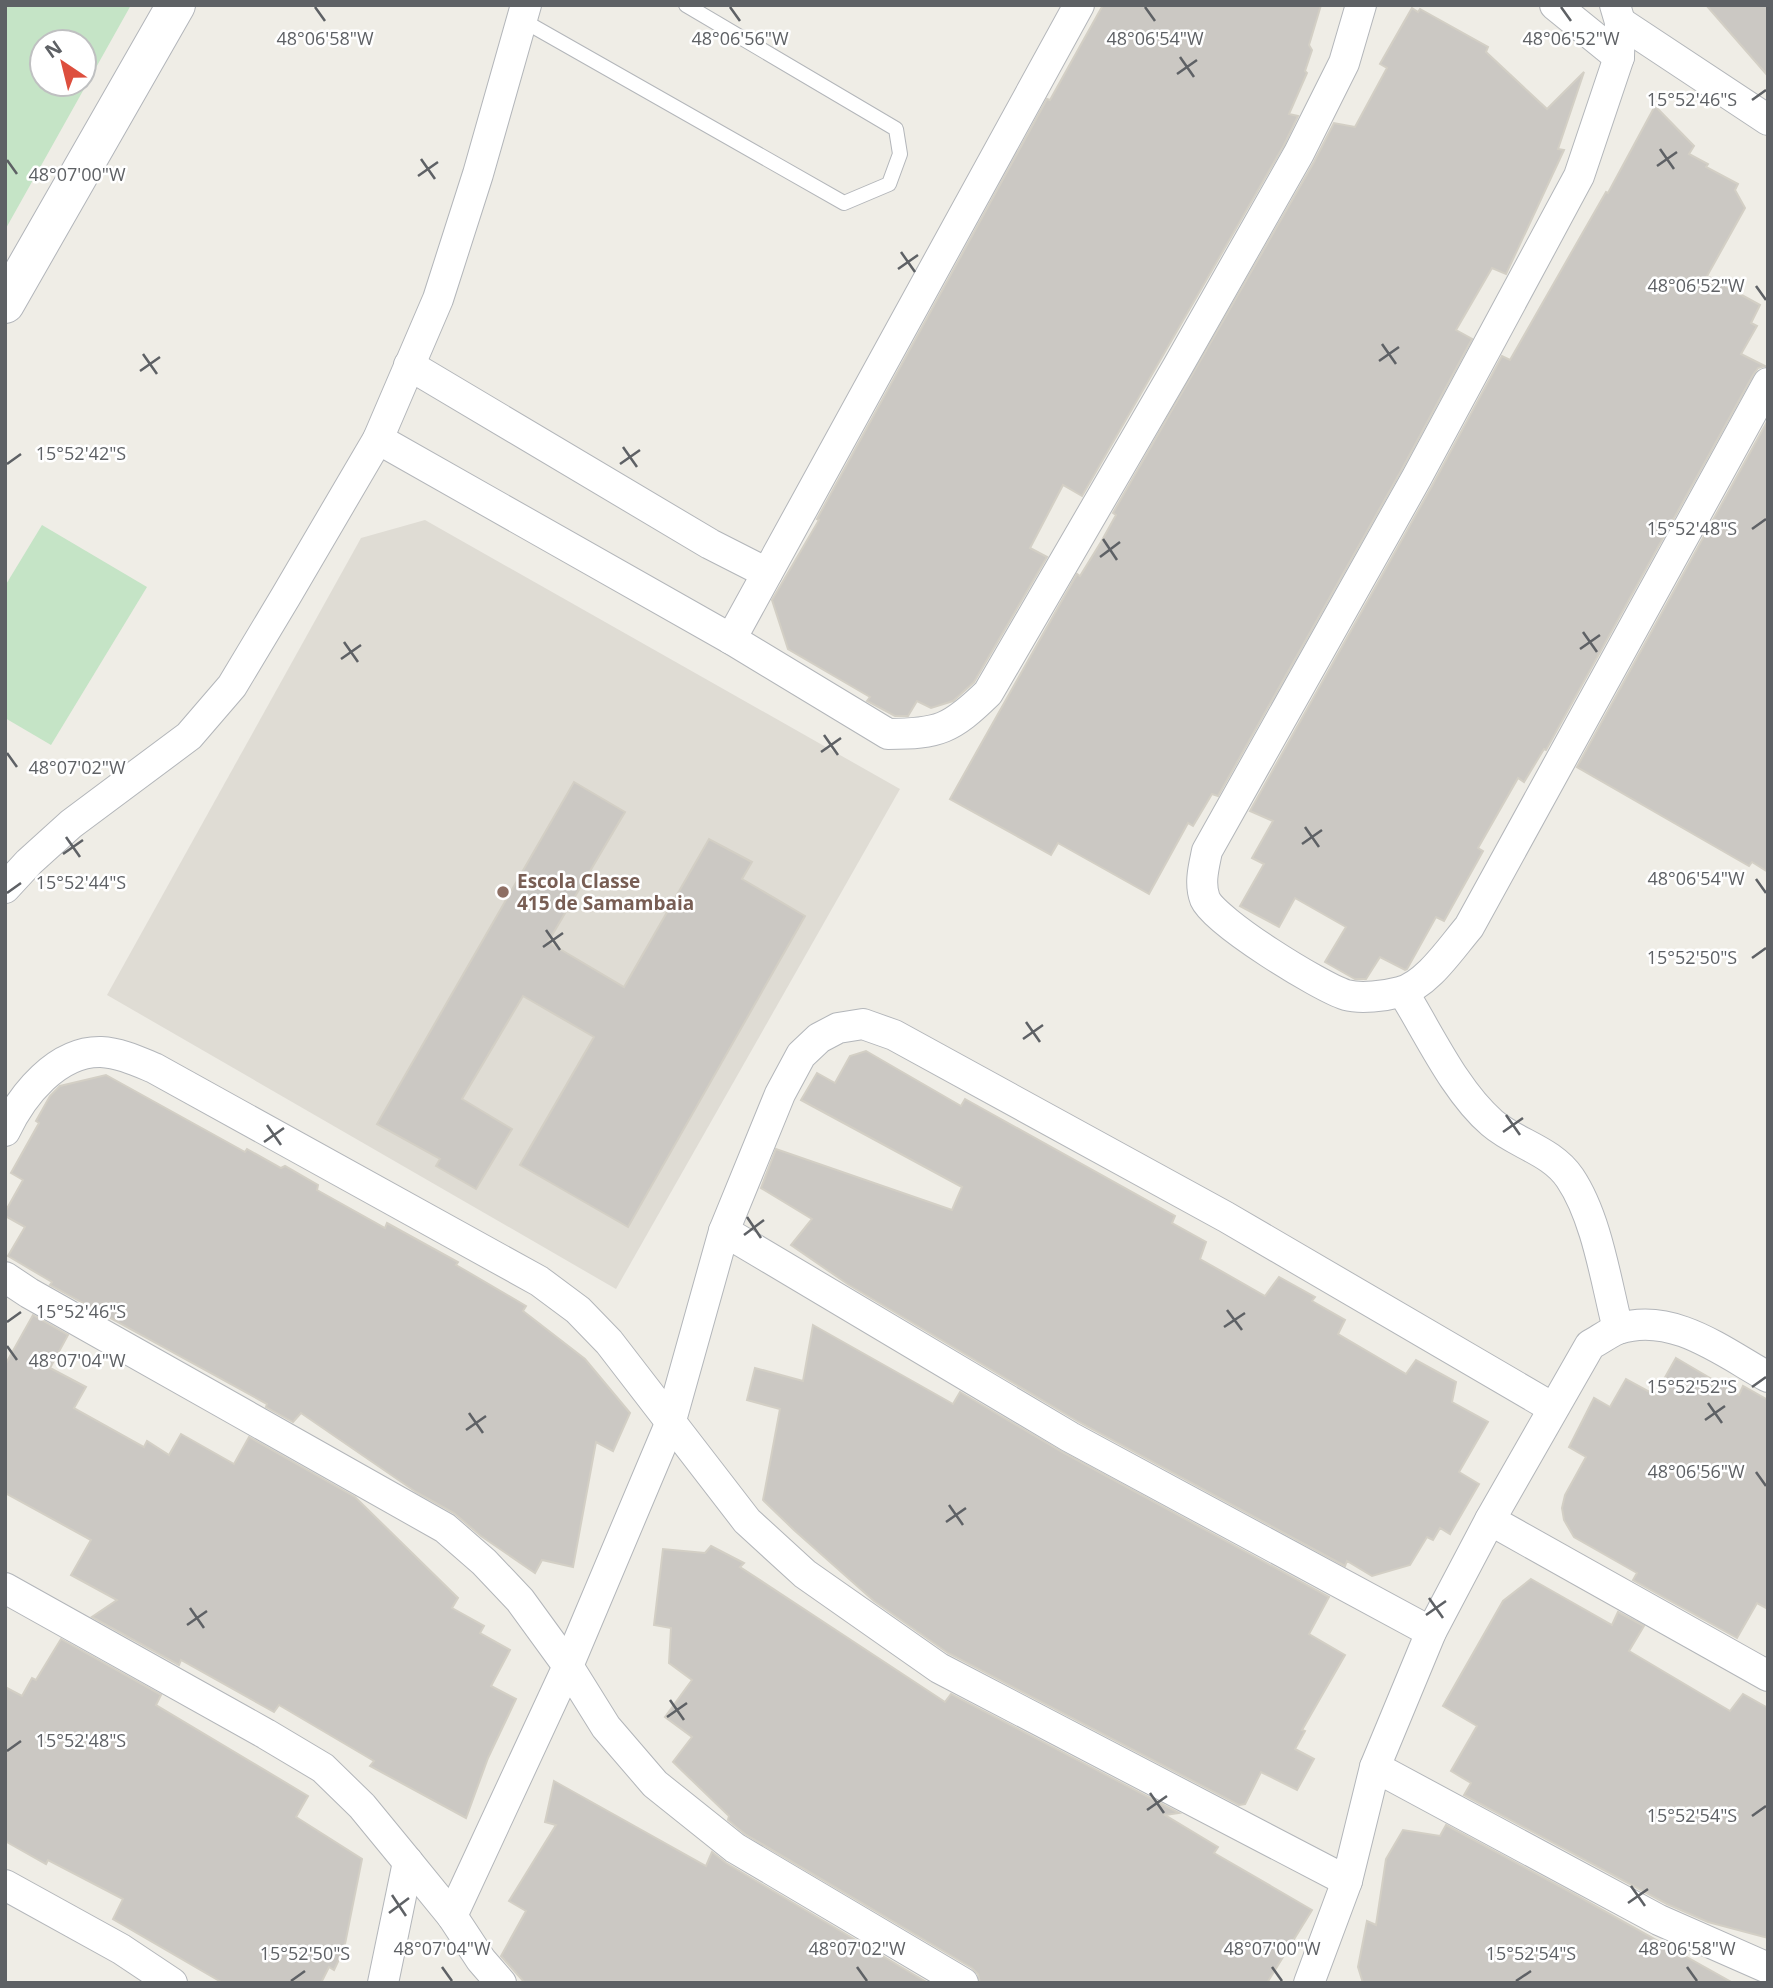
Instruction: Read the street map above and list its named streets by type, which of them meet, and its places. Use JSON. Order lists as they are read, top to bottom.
{
  "places": ["Escola Classe 415 de Samambaia"],
  "north": "top left",
  "coordinates": [
    "48°06'52\"W",
    "48°06'58\"W",
    "48°06'56\"W",
    "48°06'54\"W",
    "15°52'46\"S",
    "48°07'00\"W",
    "15°52'42\"S",
    "15°52'48\"S",
    "48°07'02\"W",
    "15°52'44\"S",
    "15°52'50\"S",
    "48°07'04\"W",
    "15°52'52\"S",
    "15°52'54\"S"
  ]
}
